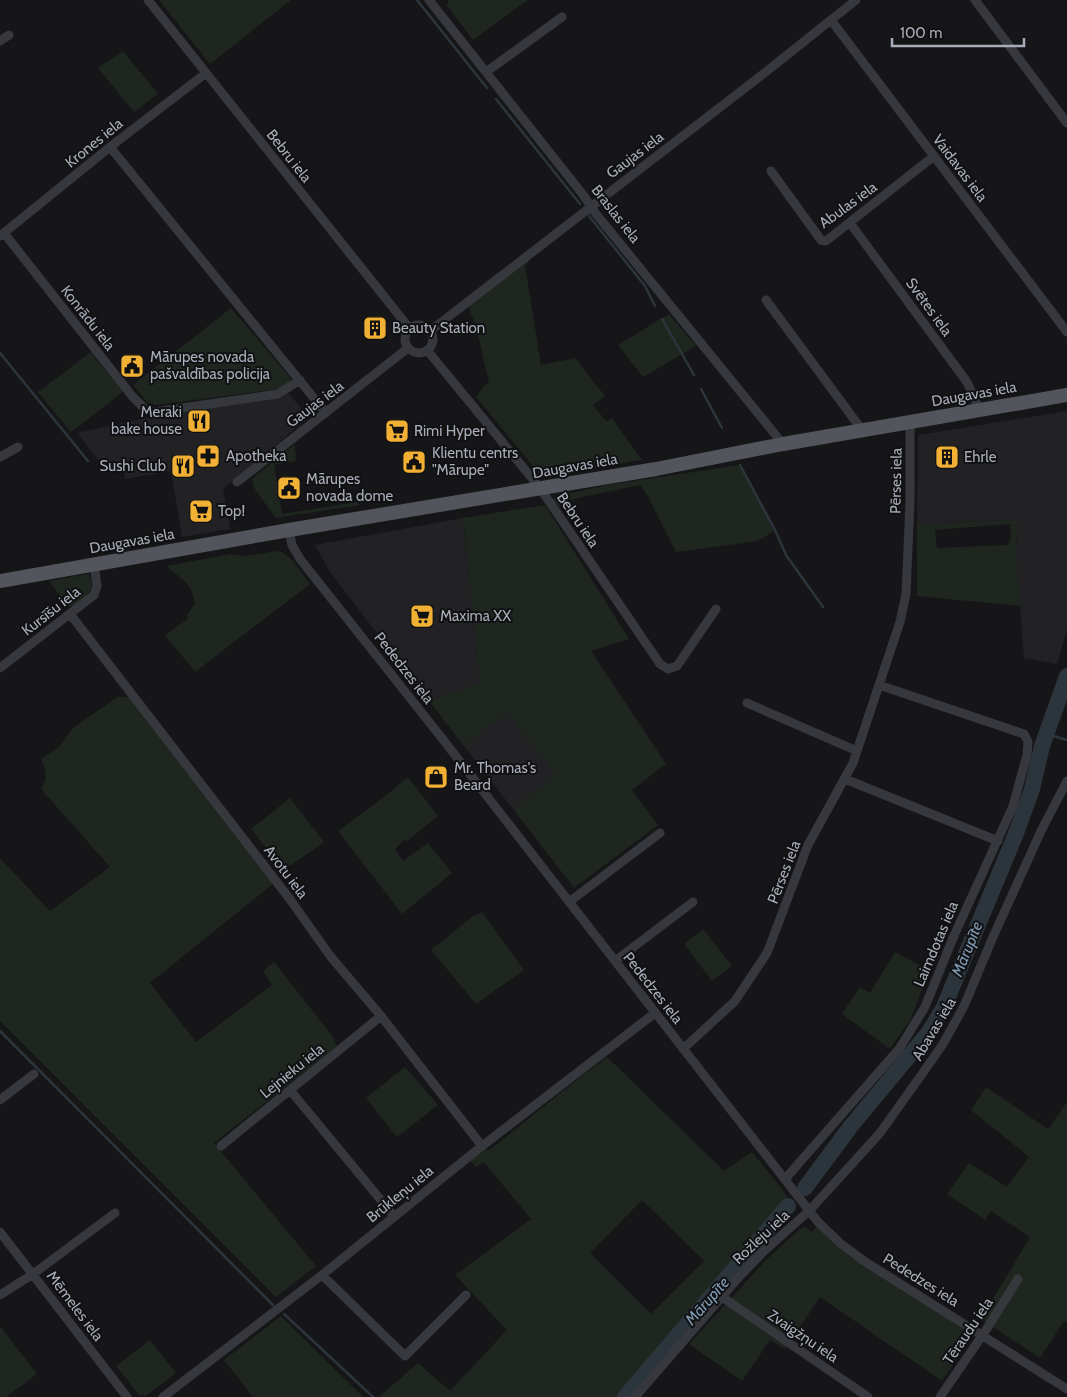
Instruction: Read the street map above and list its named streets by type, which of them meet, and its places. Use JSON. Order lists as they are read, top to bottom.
{
  "streets": {
    "main road": ["Daugavas iela"],
    "street": [
      "Krones iela",
      "Gaujas iela",
      "Bebru iela",
      "Vaidavas iela",
      "Abulas iela",
      "Braslas iela",
      "Svētes iela",
      "Konrādu iela",
      "Pērses iela",
      "Kursīšu iela",
      "Pededzes iela",
      "Avotu iela",
      "Laimdotas iela",
      "Abavas iela",
      "Lejnieku iela",
      "Brūkleņu iela",
      "Rožleju iela",
      "Mēmeles iela",
      "Tēraudu iela",
      "Zvaigžņu iela"
    ]
  },
  "crossings": [
    ["Krones iela", "Bebru iela"],
    ["Krones iela", "Konrādu iela"],
    ["Gaujas iela", "Bebru iela"],
    ["Gaujas iela", "Vaidavas iela"],
    ["Gaujas iela", "Braslas iela"],
    ["Bebru iela", "Daugavas iela"],
    ["Vaidavas iela", "Abulas iela"],
    ["Abulas iela", "Svētes iela"],
    ["Braslas iela", "Daugavas iela"],
    ["Svētes iela", "Daugavas iela"],
    ["Daugavas iela", "Pērses iela"],
    ["Daugavas iela", "Kursīšu iela"],
    ["Daugavas iela", "Pededzes iela"],
    ["Pērses iela", "Pededzes iela"],
    ["Kursīšu iela", "Avotu iela"],
    ["Pededzes iela", "Laimdotas iela"],
    ["Pededzes iela", "Abavas iela"],
    ["Pededzes iela", "Brūkleņu iela"],
    ["Pededzes iela", "Rožleju iela"],
    ["Pededzes iela", "Tēraudu iela"],
    ["Avotu iela", "Lejnieku iela"],
    ["Avotu iela", "Brūkleņu iela"],
    ["Abavas iela", "Rožleju iela"],
    ["Rožleju iela", "Zvaigžņu iela"]
  ],
  "water": ["Mārupīte"],
  "places": {
    "building": ["Beauty Station", "Ehrle"],
    "public building": ["Mārupes novada pašvaldības policija", "Klientu centrs \"Mārupe\"", "Mārupes novada dome"],
    "restaurant": ["Meraki bake house", "Sushi Club"],
    "supermarket": ["Rimi Hyper", "Top!", "Maxima XX"],
    "pharmacy": ["Apotheka"],
    "shop": ["Mr. Thomas's Beard"]
  },
  "scale_bar": "100 m"
}
